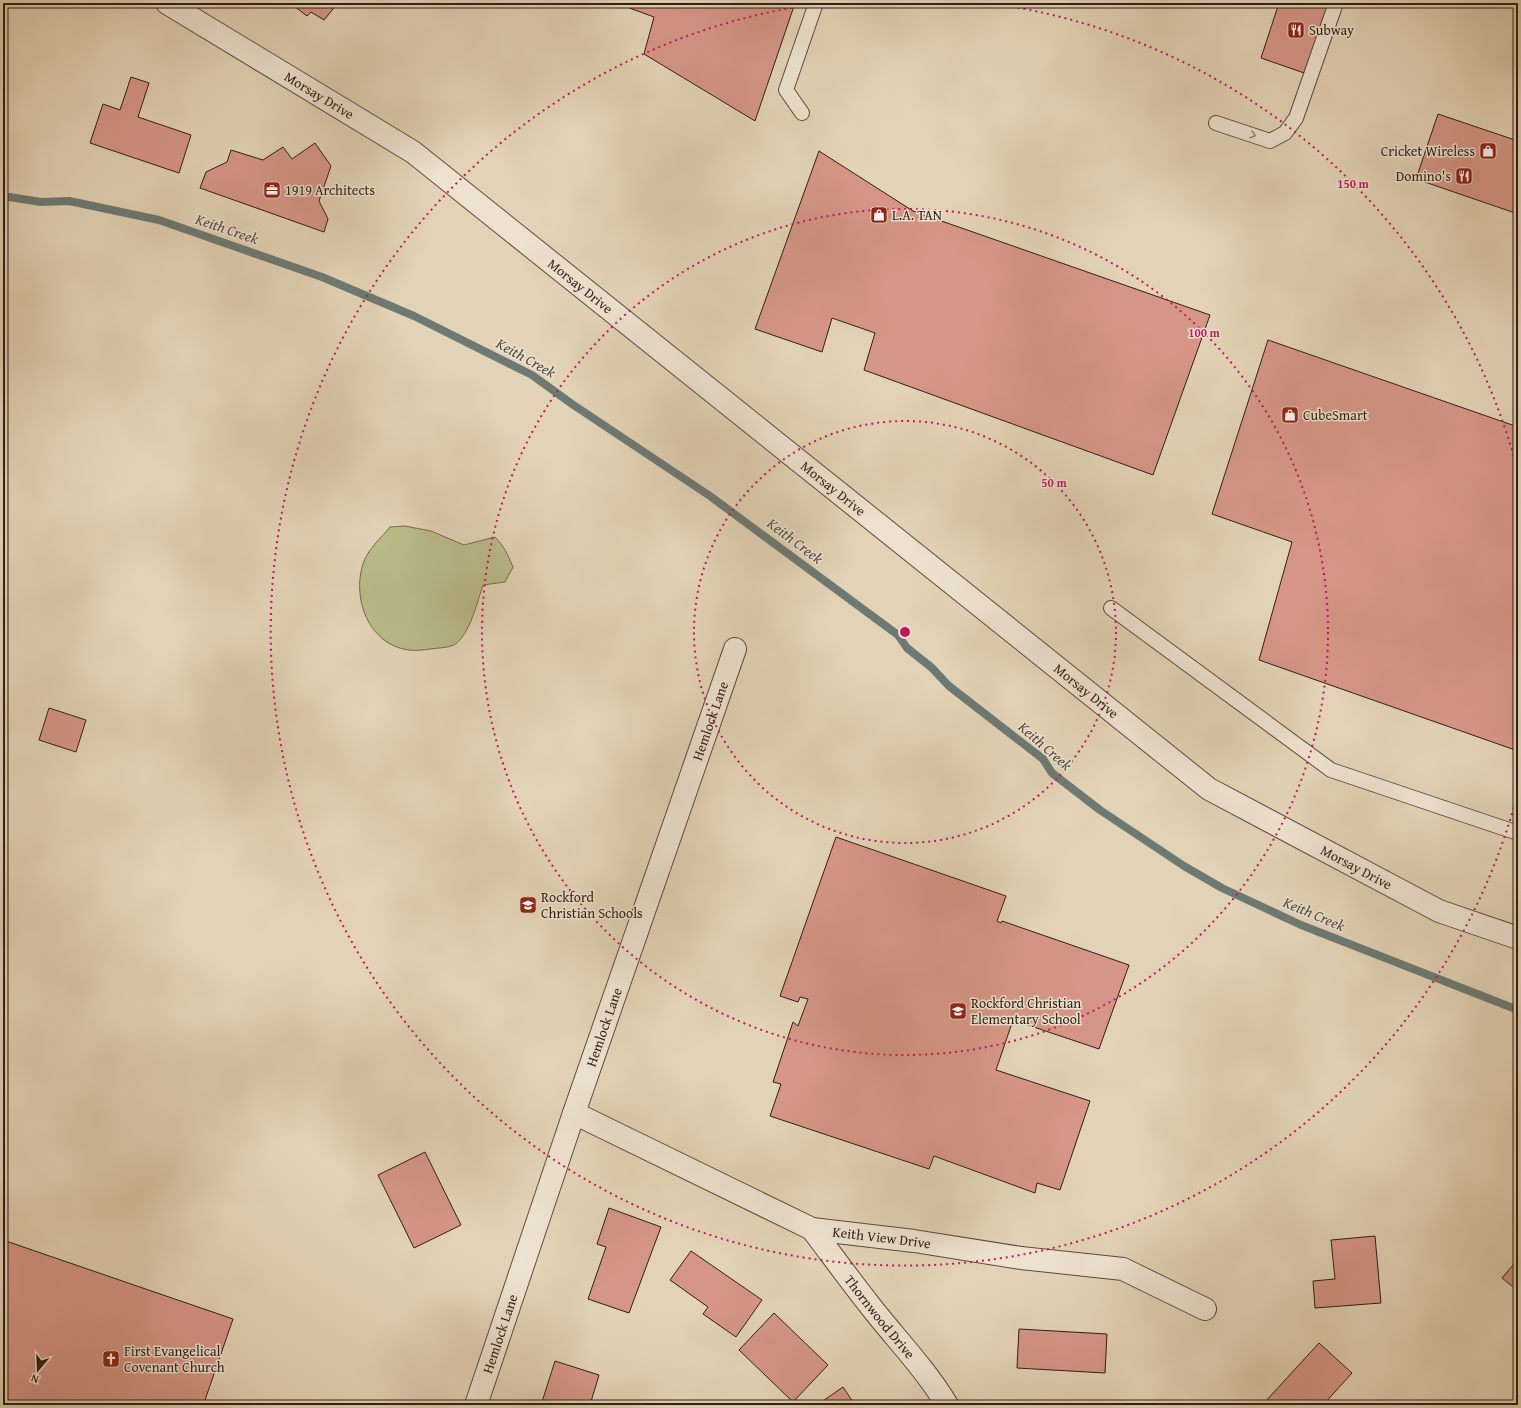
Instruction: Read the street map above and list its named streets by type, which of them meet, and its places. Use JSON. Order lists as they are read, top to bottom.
{
  "streets": {
    "street": [
      "Morsay Drive",
      "Hemlock Lane",
      "Keith View Drive",
      "Thornwood Drive"
    ]
  },
  "crossings": [
    ["Hemlock Lane", "Keith View Drive"],
    ["Keith View Drive", "Thornwood Drive"]
  ],
  "water": ["Keith Creek"],
  "places": {
    "restaurant": ["Subway", "Domino's"],
    "shop": ["Cricket Wireless", "L.A. TAN", "CubeSmart"],
    "office": ["1919 Architects"],
    "school or university": ["Rockford Christian Schools", "Rockford Christian Elementary School"],
    "church": ["First Evangelical Covenant Church"]
  },
  "north": "bottom",
  "rings": ["150 m", "100 m", "50 m"]
}
